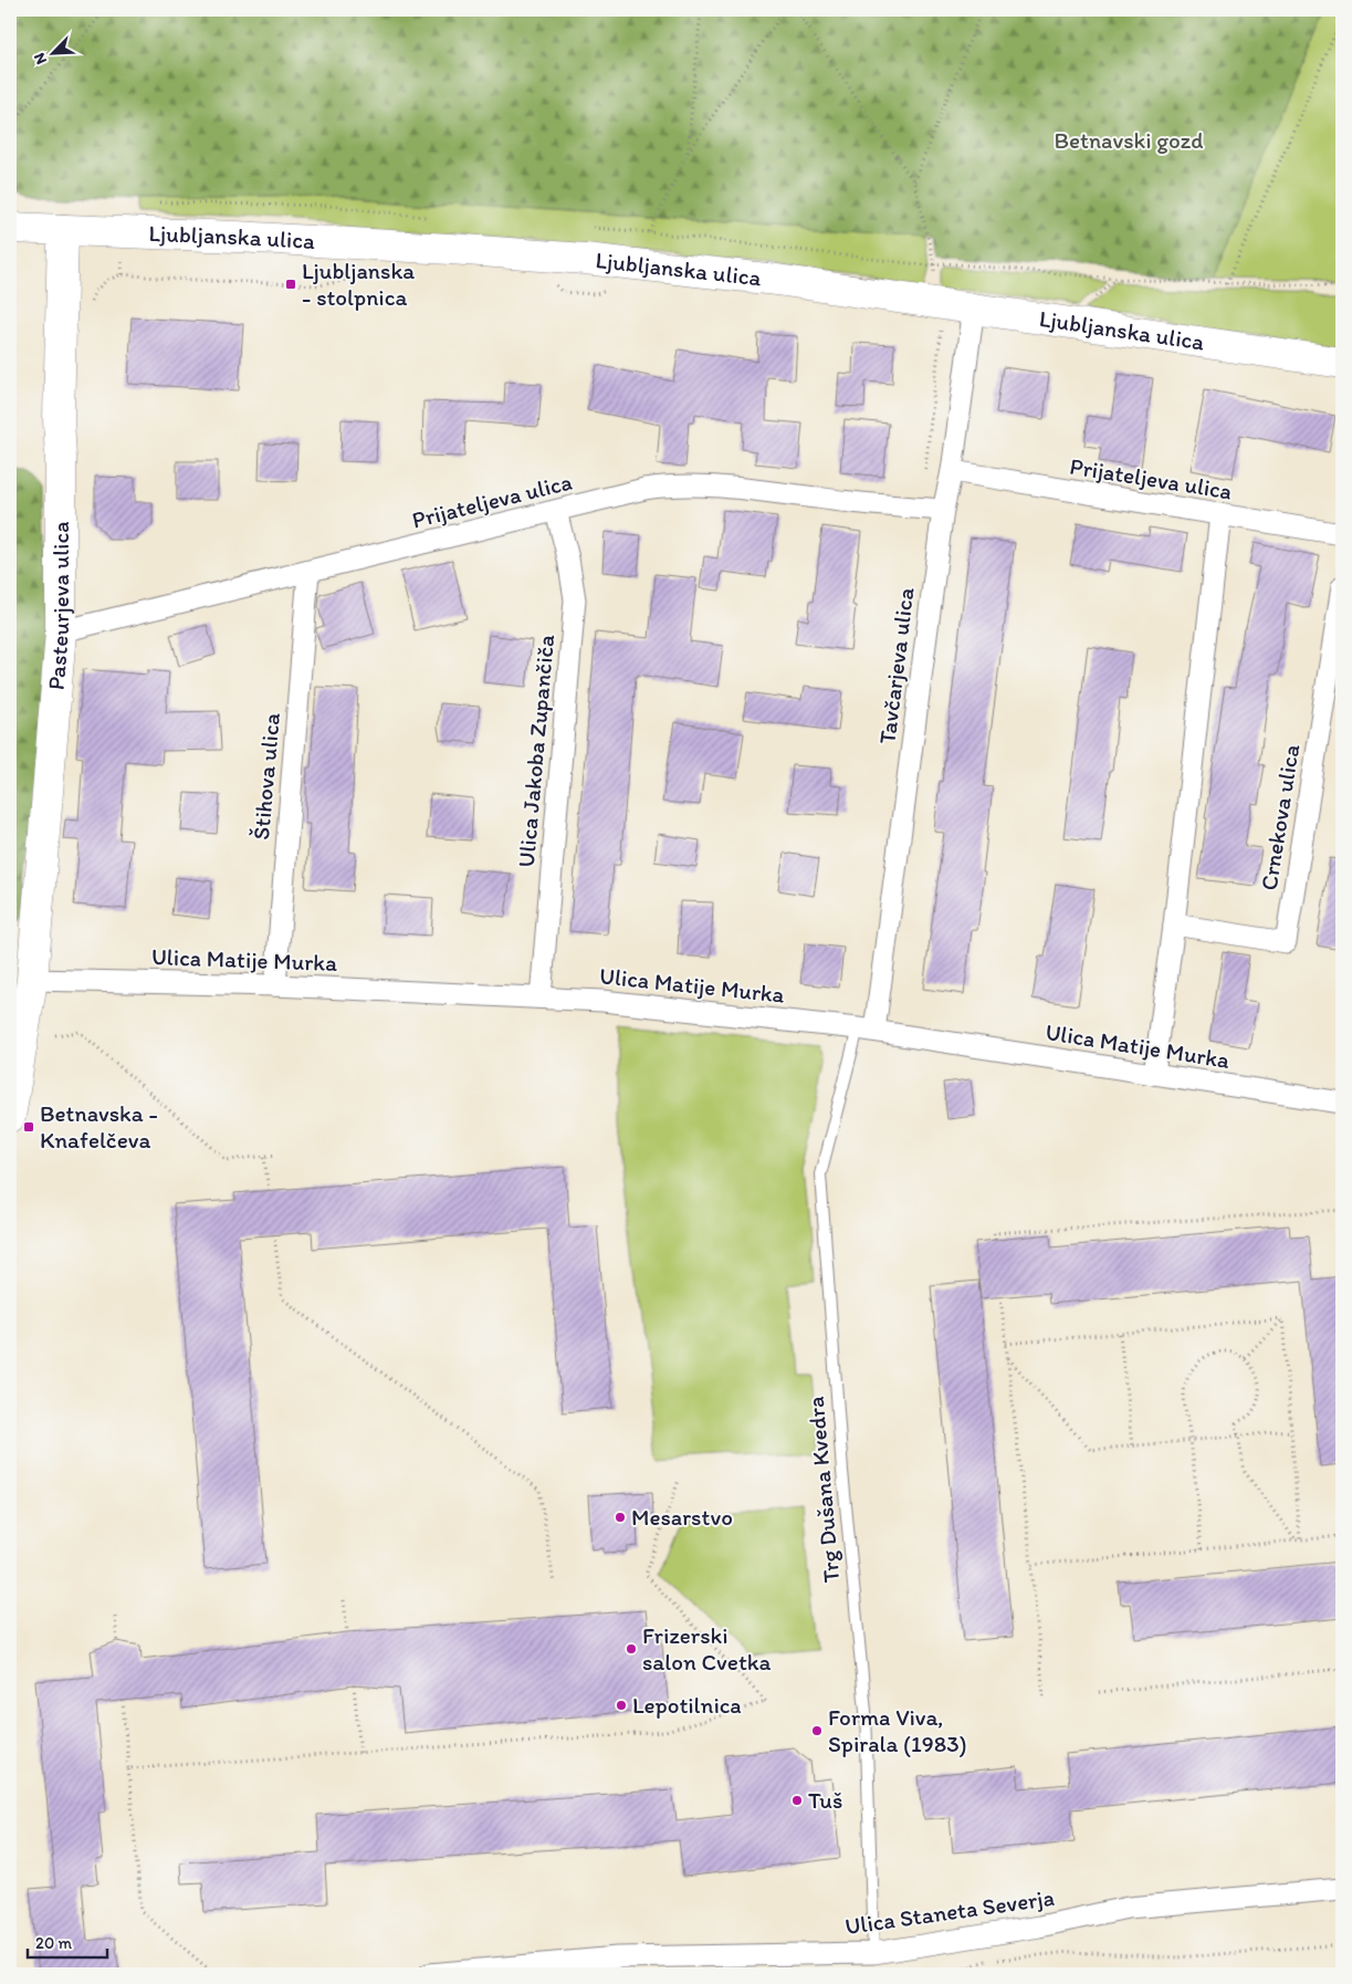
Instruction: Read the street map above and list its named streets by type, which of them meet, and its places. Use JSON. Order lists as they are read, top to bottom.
{
  "streets": {
    "street": [
      "Ljubljanska ulica",
      "Prijateljeva ulica",
      "Pasteurjeva ulica",
      "Tavčarjeva ulica",
      "Ulica Jakoba Zupančiča",
      "Štihova ulica",
      "Crnekova ulica",
      "Ulica Matije Murka",
      "Ulica Staneta Severja"
    ],
    "lane": ["Trg Dušana Kvedra"]
  },
  "crossings": [
    ["Ljubljanska ulica", "Pasteurjeva ulica"],
    ["Ljubljanska ulica", "Tavčarjeva ulica"],
    ["Prijateljeva ulica", "Pasteurjeva ulica"],
    ["Prijateljeva ulica", "Tavčarjeva ulica"],
    ["Prijateljeva ulica", "Ulica Jakoba Zupančiča"],
    ["Prijateljeva ulica", "Štihova ulica"],
    ["Pasteurjeva ulica", "Ulica Matije Murka"],
    ["Tavčarjeva ulica", "Ulica Matije Murka"],
    ["Tavčarjeva ulica", "Trg Dušana Kvedra"],
    ["Ulica Jakoba Zupančiča", "Ulica Matije Murka"],
    ["Štihova ulica", "Ulica Matije Murka"],
    ["Ulica Matije Murka", "Trg Dušana Kvedra"],
    ["Trg Dušana Kvedra", "Ulica Staneta Severja"]
  ],
  "parks": ["Betnavski gozd"],
  "places": {
    "transit": ["Ljubljanska - stolpnica", "Betnavska - Knafelčeva"],
    "other": [
      "Mesarstvo",
      "Frizerski salon Cvetka",
      "Lepotilnica",
      "Forma Viva, Spirala (1983)",
      "Tuš"
    ]
  },
  "scale_bar": "20 m",
  "north": "bottom left"
}
